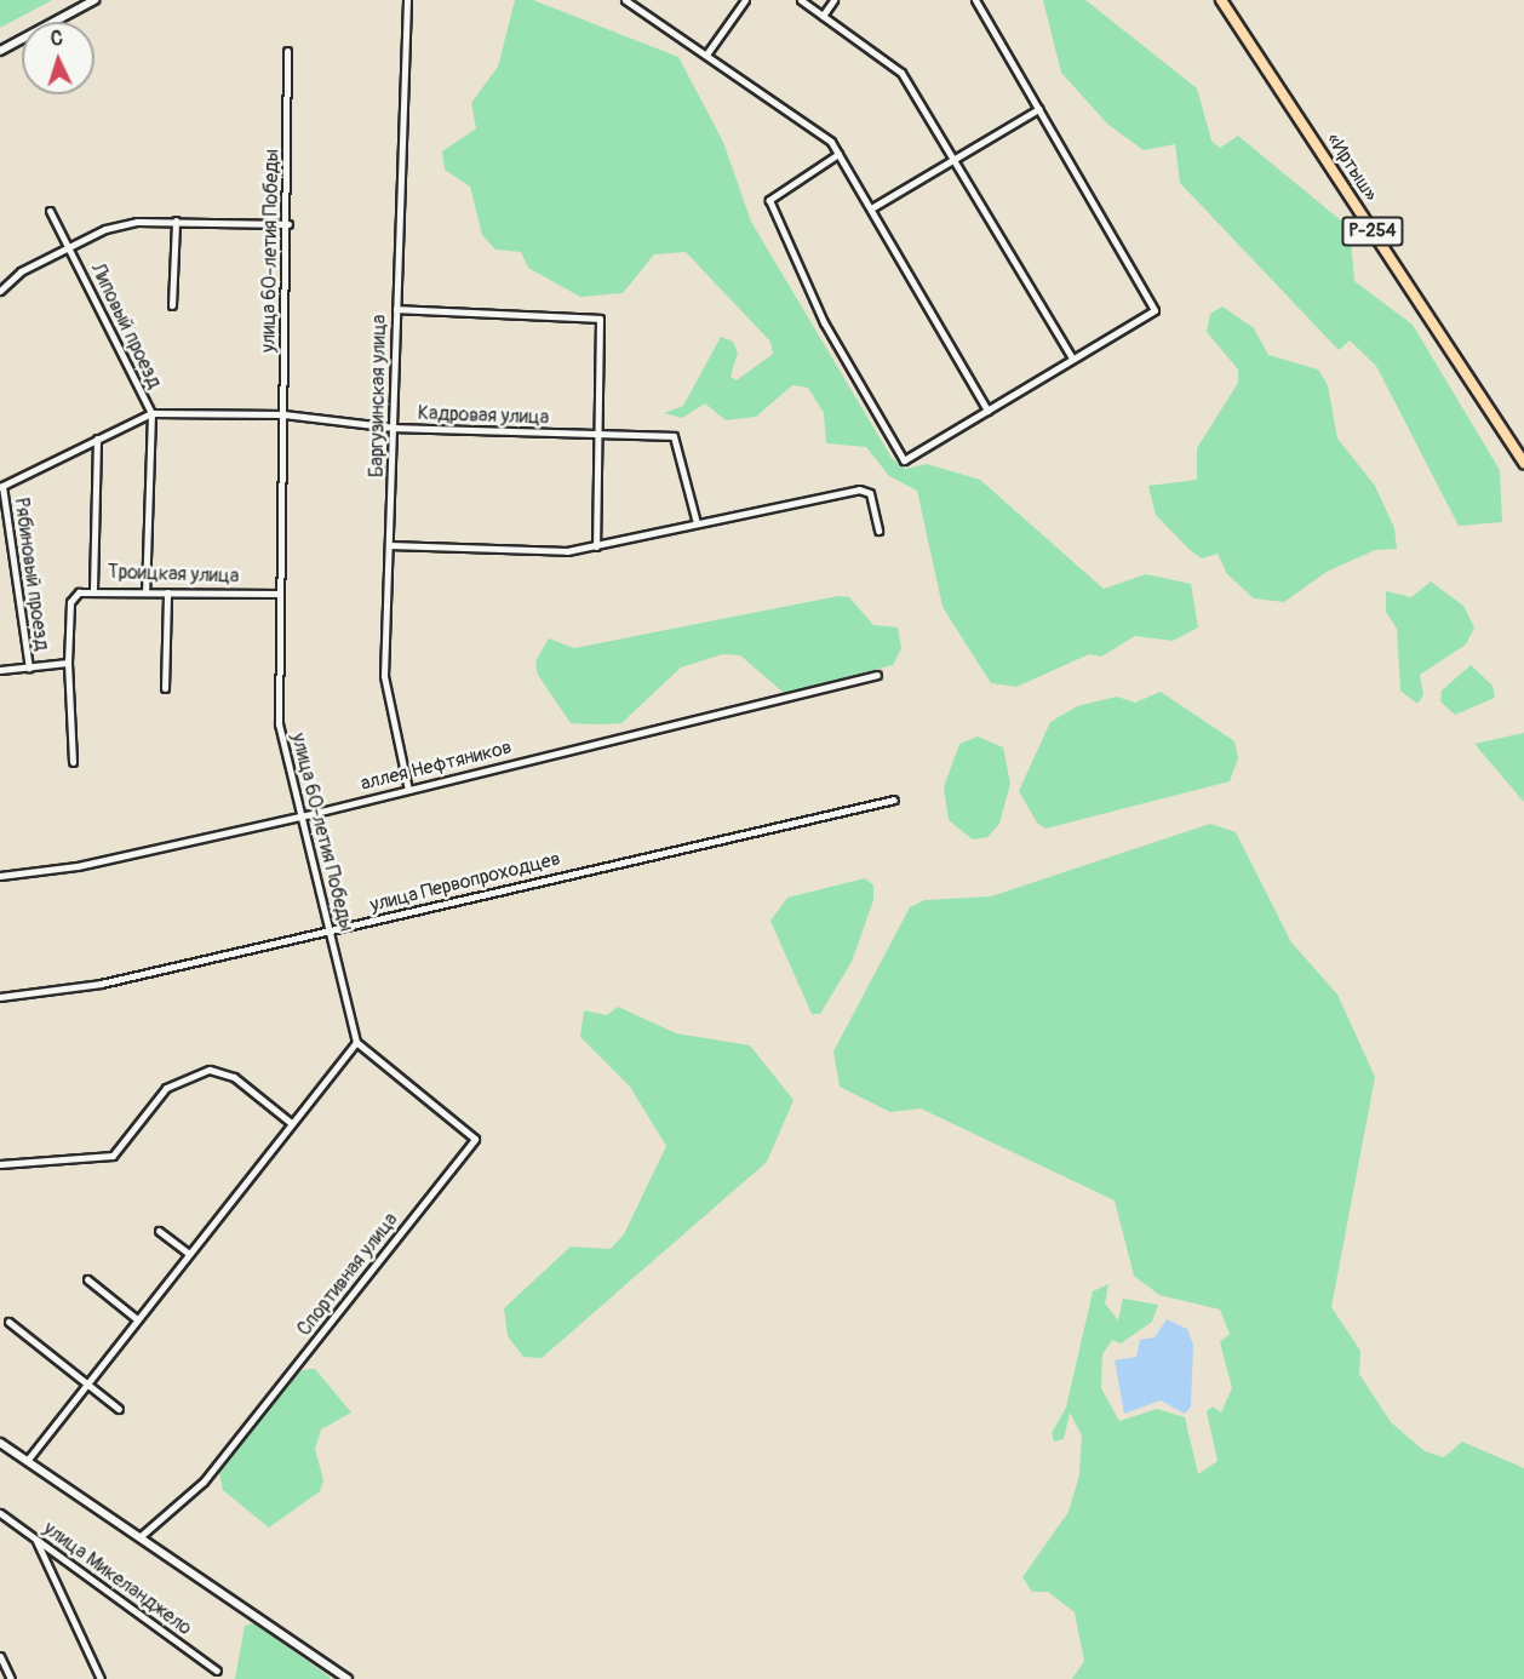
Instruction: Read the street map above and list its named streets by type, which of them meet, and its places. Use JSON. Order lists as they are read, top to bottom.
{
  "streets": {
    "highway": ["«Иртыш»", "Р-254"],
    "street": [
      "улица 60-летия Победы",
      "Липовый проезд",
      "Баргузинская улица",
      "Кадровая улица",
      "Рябиновый проезд",
      "Троицкая улица",
      "аллея Нефтяников",
      "улица Первопроходцев",
      "Спортивная улица",
      "улица Микеланджело"
    ]
  },
  "crossings": [
    ["улица 60-летия Победы", "Кадровая улица"],
    ["улица 60-летия Победы", "Троицкая улица"],
    ["улица 60-летия Победы", "аллея Нефтяников"],
    ["улица 60-летия Победы", "улица Первопроходцев"],
    ["улица 60-летия Победы", "Спортивная улица"],
    ["Липовый проезд", "Кадровая улица"],
    ["Липовый проезд", "Троицкая улица"],
    ["Баргузинская улица", "Кадровая улица"],
    ["Баргузинская улица", "аллея Нефтяников"],
    ["Кадровая улица", "Рябиновый проезд"]
  ],
  "north": "top"
}
